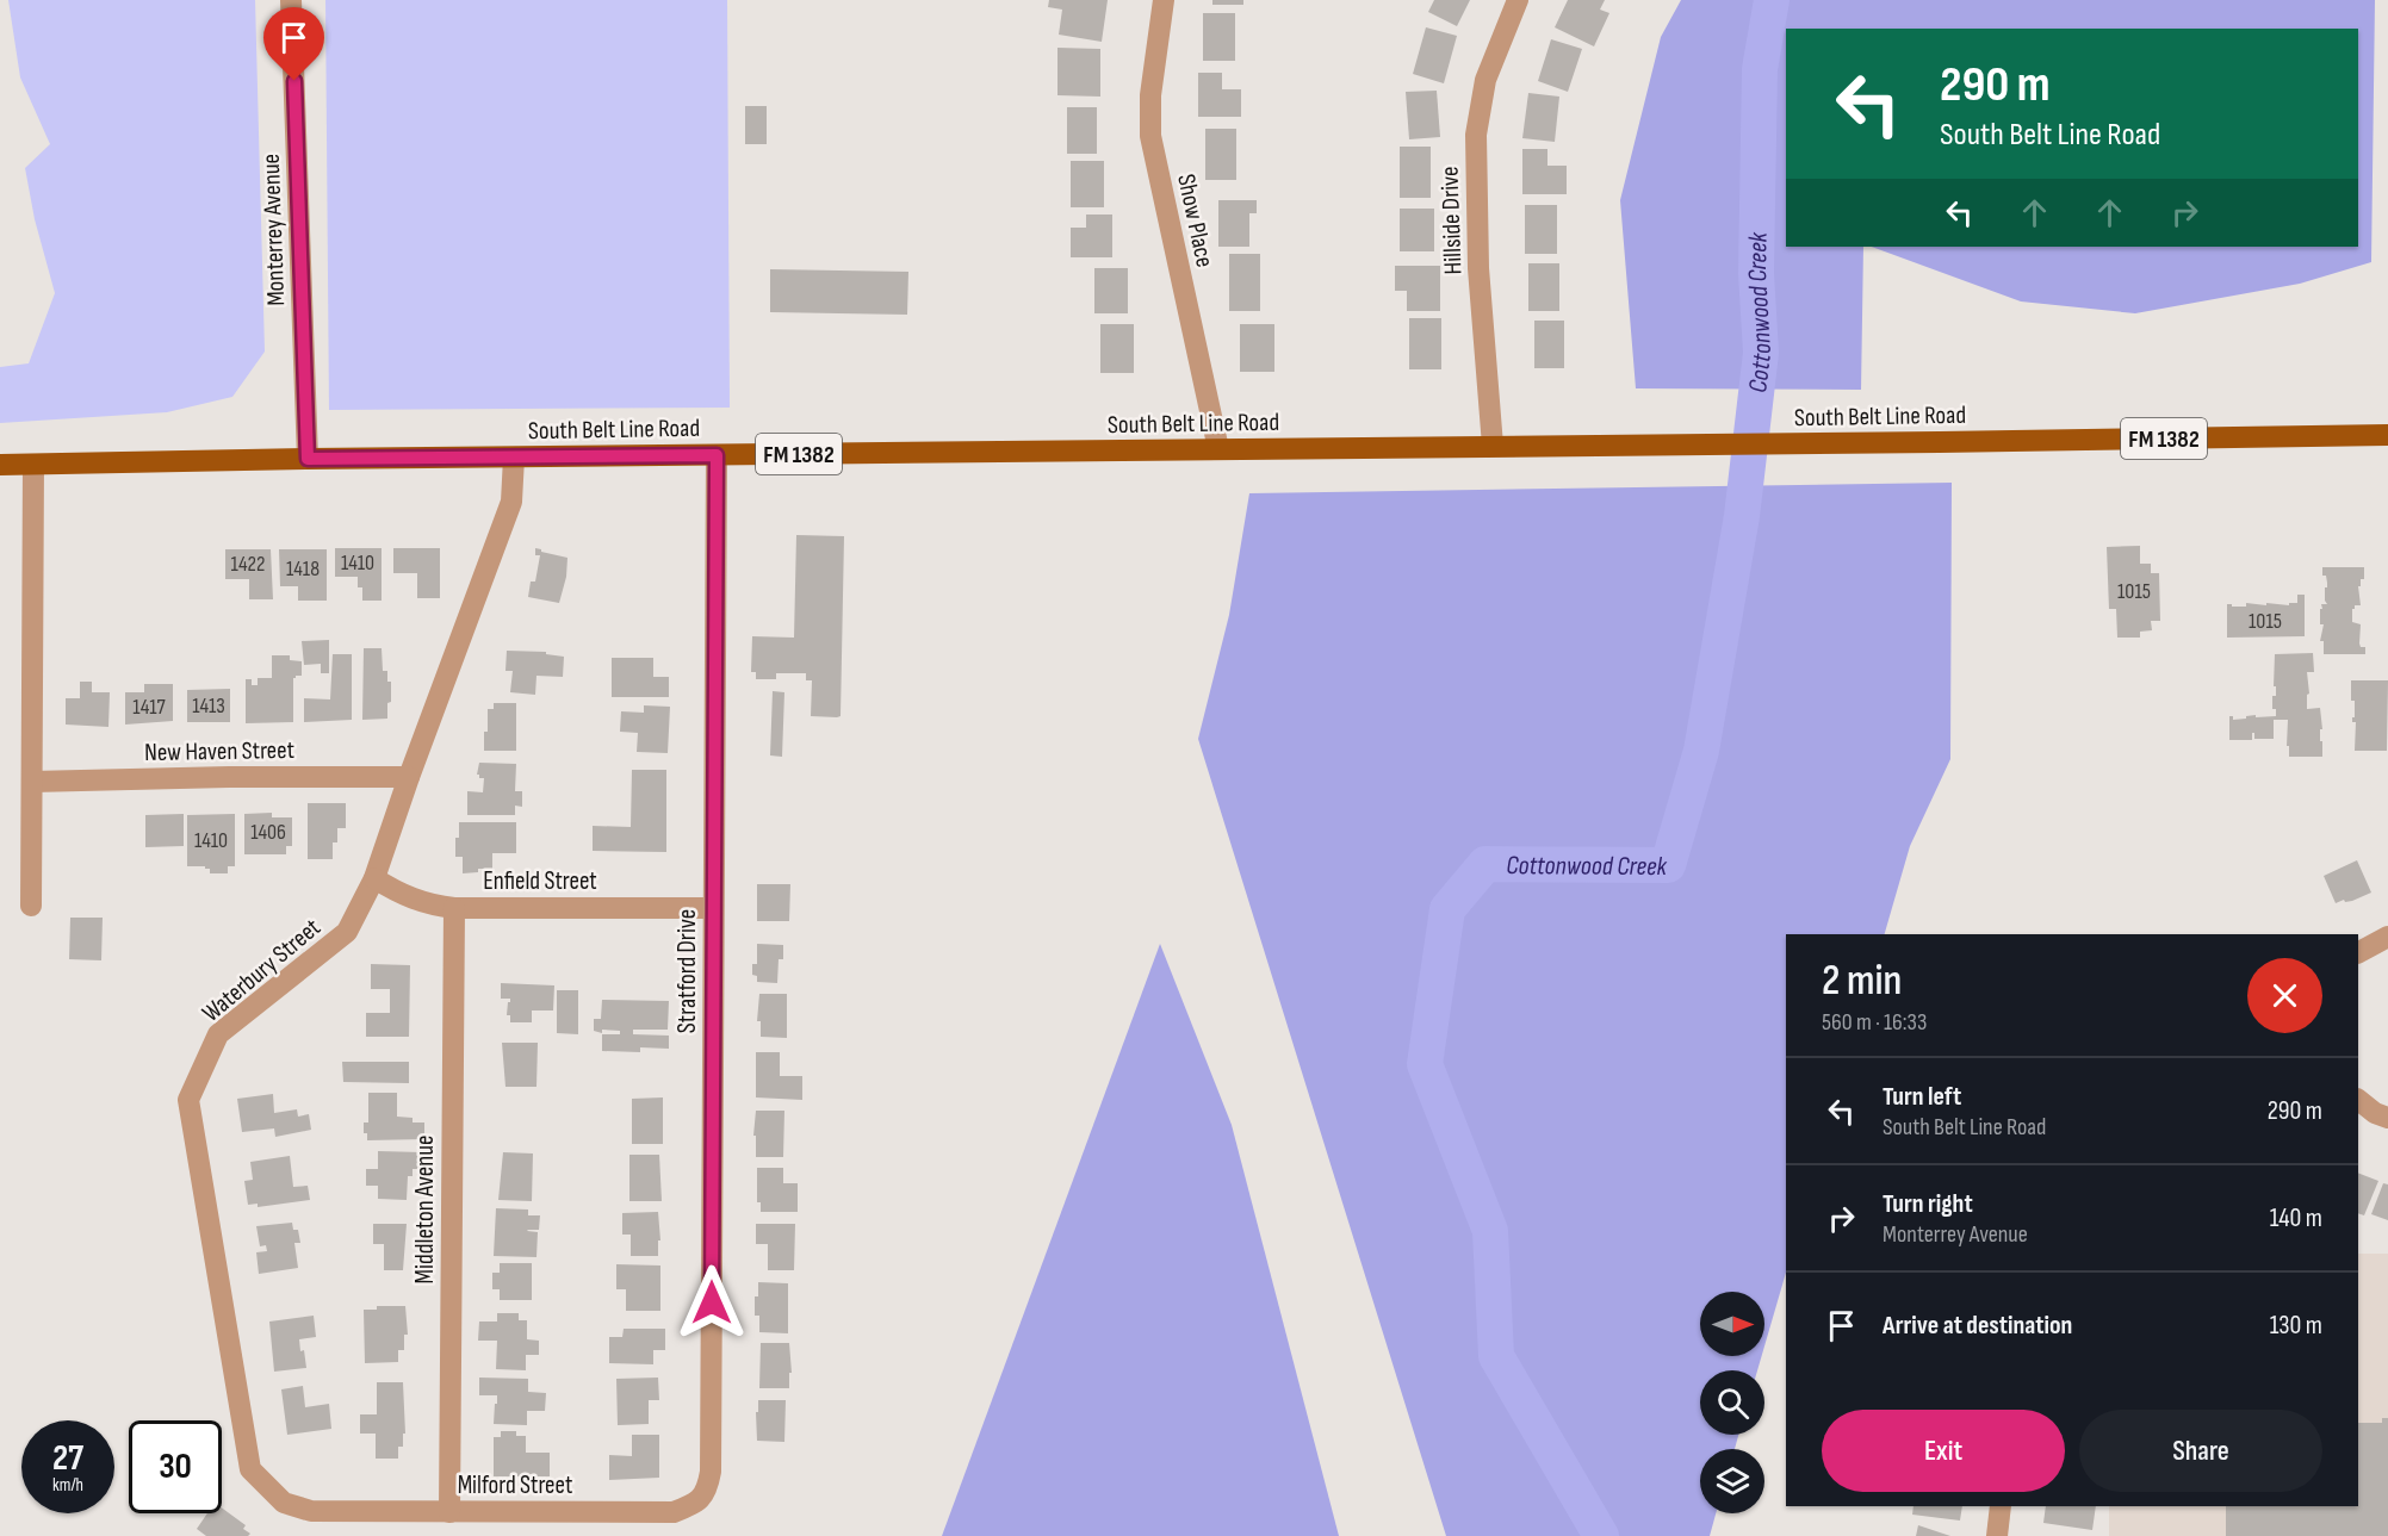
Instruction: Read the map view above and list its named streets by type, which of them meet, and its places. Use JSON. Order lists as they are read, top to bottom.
{
  "streets": {
    "main road": ["South Belt Line Road", "FM 1382"],
    "street": [
      "Show Place",
      "Hillside Drive",
      "Monterrey Avenue",
      "New Haven Street",
      "Enfield Street",
      "Waterbury Street",
      "Stratford Drive",
      "Middleton Avenue",
      "Milford Street"
    ]
  },
  "crossings": [
    ["Show Place", "South Belt Line Road"],
    ["Hillside Drive", "South Belt Line Road"],
    ["Monterrey Avenue", "South Belt Line Road"],
    ["South Belt Line Road", "Waterbury Street"],
    ["South Belt Line Road", "Stratford Drive"],
    ["New Haven Street", "Waterbury Street"],
    ["Enfield Street", "Waterbury Street"],
    ["Enfield Street", "Stratford Drive"],
    ["Enfield Street", "Middleton Avenue"],
    ["Waterbury Street", "Milford Street"],
    ["Stratford Drive", "Milford Street"],
    ["Middleton Avenue", "Milford Street"]
  ],
  "water": ["Cottonwood Creek"],
  "house_numbers": [
    "1410",
    "1422",
    "1418",
    "1015",
    "1015",
    "1413",
    "1417",
    "1406",
    "1410"
  ],
  "north": "right",
  "page": {
    "turn": ["290 m", "South Belt Line Road"],
    "heading": ["2 min", "560 m · 16:33"],
    "list": [
      {
        "name": "Turn left",
        "note": "South Belt Line Road",
        "value": "290 m"
      },
      {
        "name": "Turn right",
        "note": "Monterrey Avenue",
        "value": "140 m"
      },
      {
        "name": "Arrive at destination",
        "value": "130 m"
      }
    ],
    "buttons": ["Exit", "Share"],
    "speed": "27 km/h",
    "limit": "30"
  }
}
